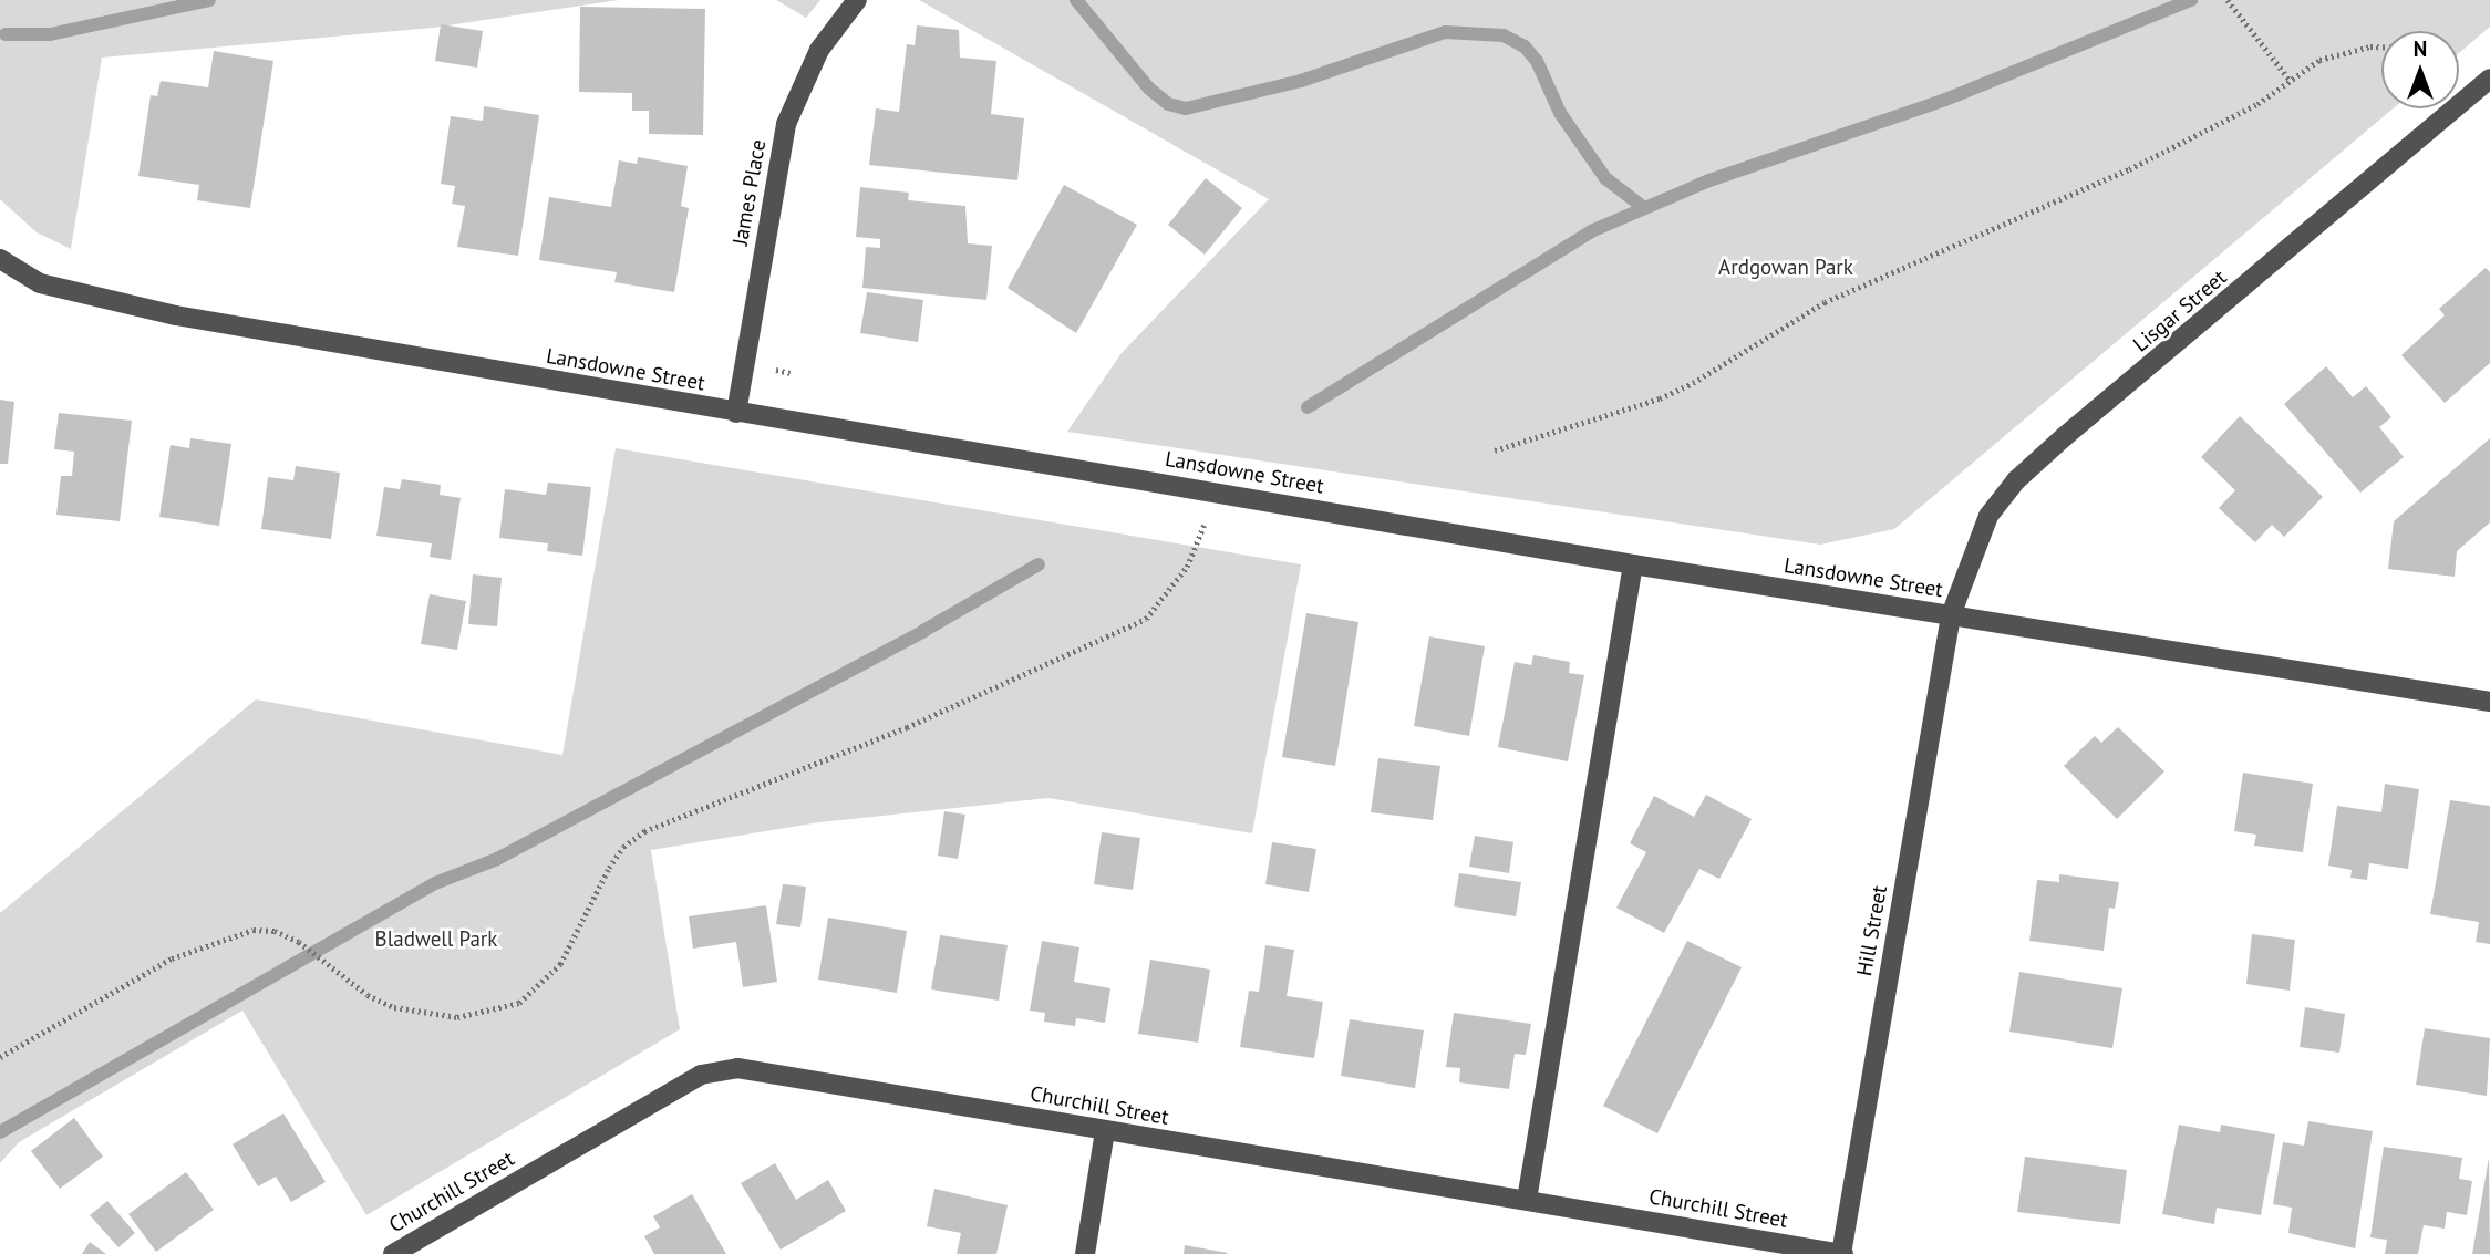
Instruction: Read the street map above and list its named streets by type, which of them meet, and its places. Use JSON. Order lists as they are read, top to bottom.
{
  "streets": {
    "street": [
      "James Place",
      "Lisgar Street",
      "Lansdowne Street",
      "Hill Street",
      "Churchill Street"
    ]
  },
  "crossings": [
    ["James Place", "Lansdowne Street"],
    ["Lisgar Street", "Lansdowne Street"],
    ["Lisgar Street", "Hill Street"],
    ["Lansdowne Street", "Hill Street"],
    ["Hill Street", "Churchill Street"]
  ],
  "parks": ["Ardgowan Park", "Bladwell Park"],
  "north": "top"
}
